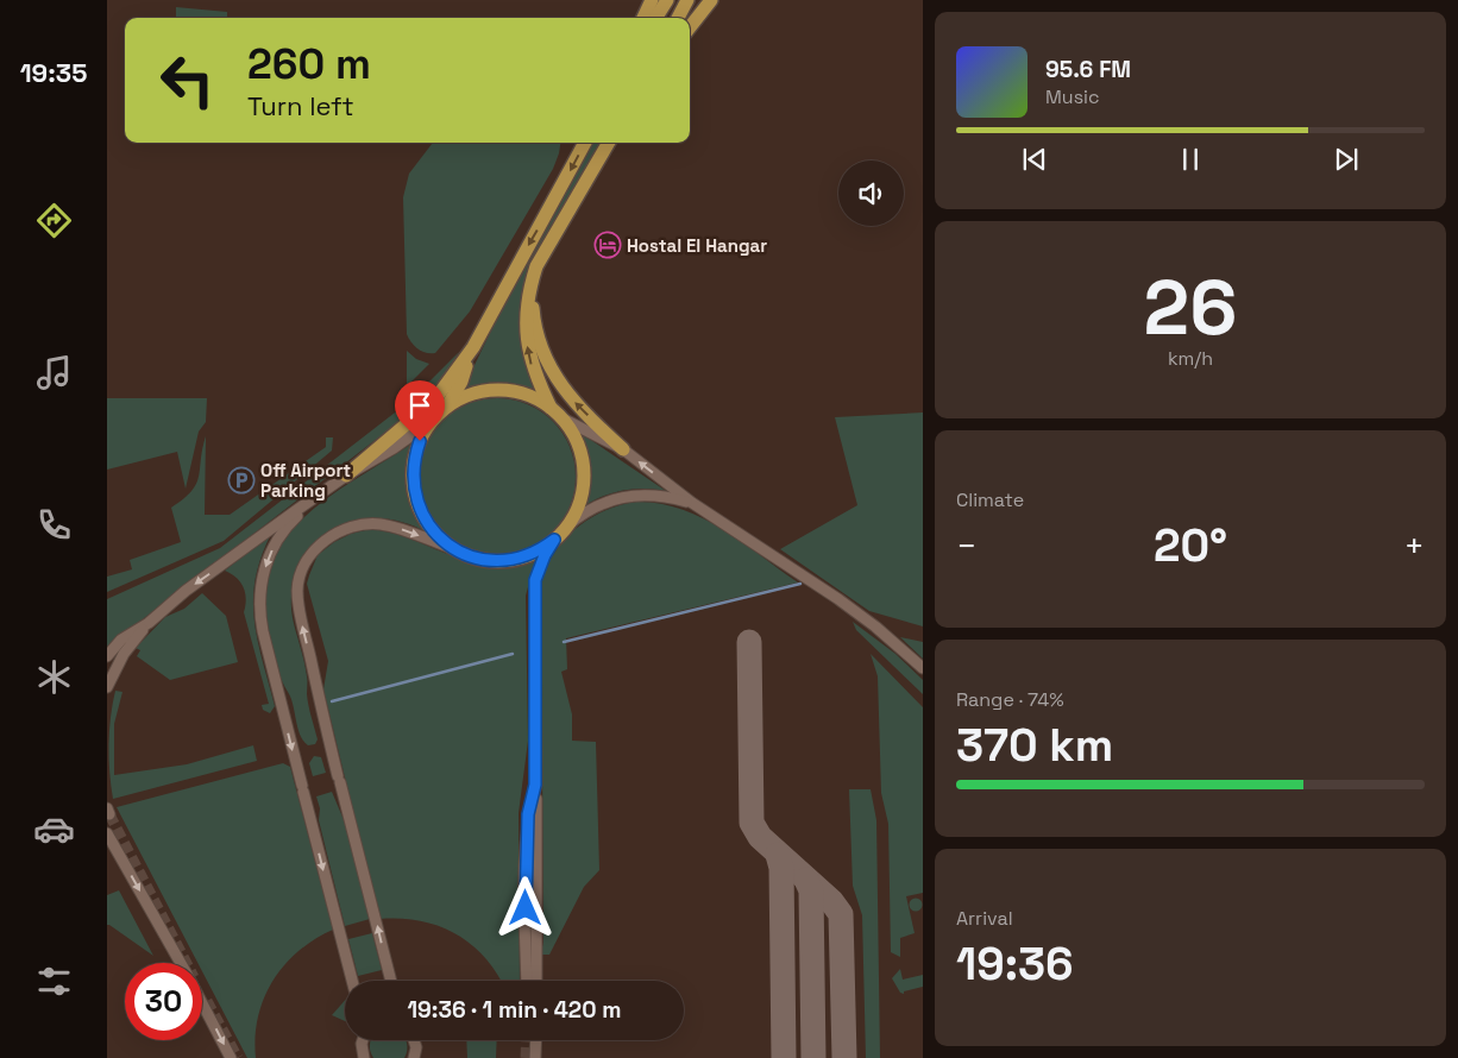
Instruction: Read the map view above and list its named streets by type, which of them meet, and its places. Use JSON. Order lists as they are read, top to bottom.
{
  "places": {
    "hotel": ["Hostal El Hangar"],
    "parking": ["Off Airport Parking"]
  },
  "page": {
    "tabs": "19:35",
    "turn": ["260 m", "Turn left"],
    "song": ["95.6 FM", "Music"],
    "tile": [
      ["26", "km/h"],
      "Climate",
      ["Range · 74%", "370 km"],
      ["Arrival", "19:36"]
    ],
    "heat": ["−", "20°", "+"],
    "limit": "30",
    "trip": "19:36 · 1 min · 420 m"
  }
}
